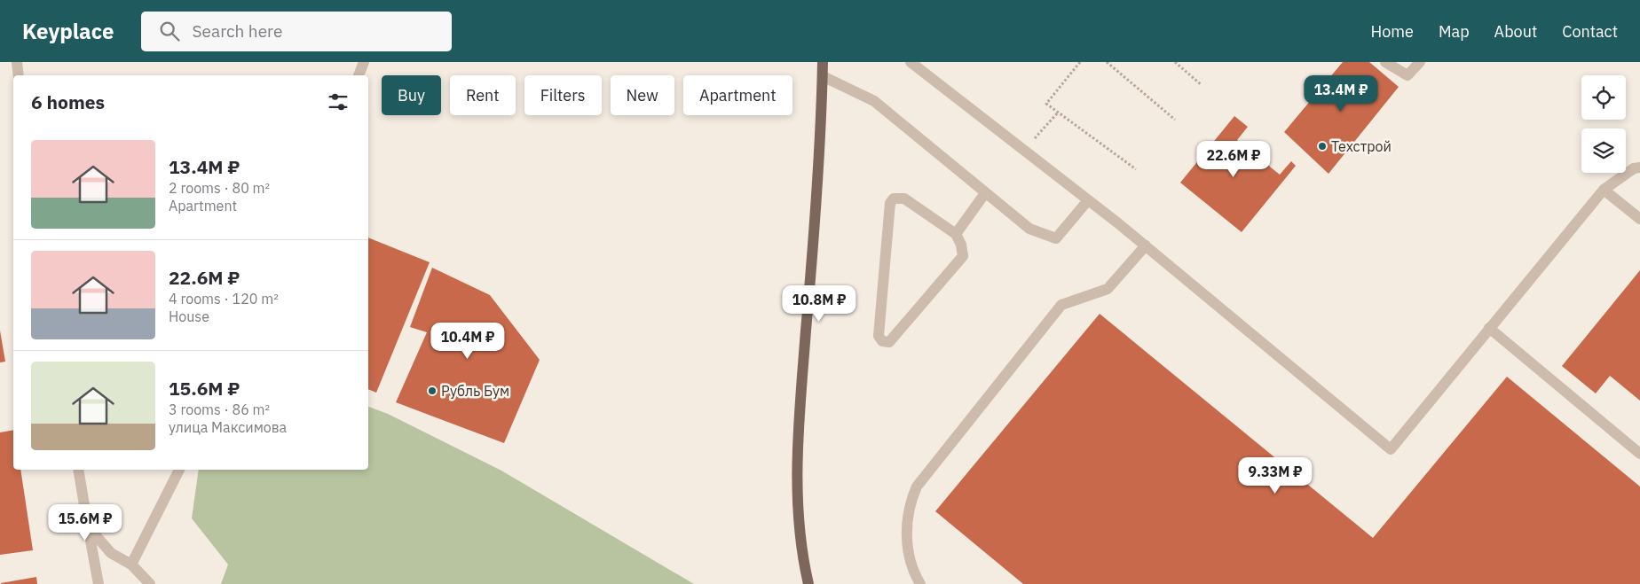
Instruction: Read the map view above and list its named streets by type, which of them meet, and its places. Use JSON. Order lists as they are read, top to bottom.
{
  "places": ["Техстрой", "Рубль Бум"],
  "page": {
    "header": "Keyplace",
    "search": "Search here",
    "nav": [
      "Home",
      "Map",
      "About",
      "Contact"
    ],
    "price": [
      "13.4M ₽",
      "22.6M ₽",
      "10.8M ₽",
      "10.4M ₽",
      "9.33M ₽",
      "15.6M ₽"
    ],
    "chip": [
      "Buy",
      "Rent",
      "Filters",
      "New",
      "Apartment"
    ],
    "heading": "6 homes",
    "list": [
      {
        "name": "13.4M ₽",
        "note": "2 rooms · 80 m² · Apartment"
      },
      {
        "name": "22.6M ₽",
        "note": "4 rooms · 120 m² · House"
      },
      {
        "name": "15.6M ₽",
        "note": "3 rooms · 86 m² · улица Максимова"
      }
    ]
  }
}
